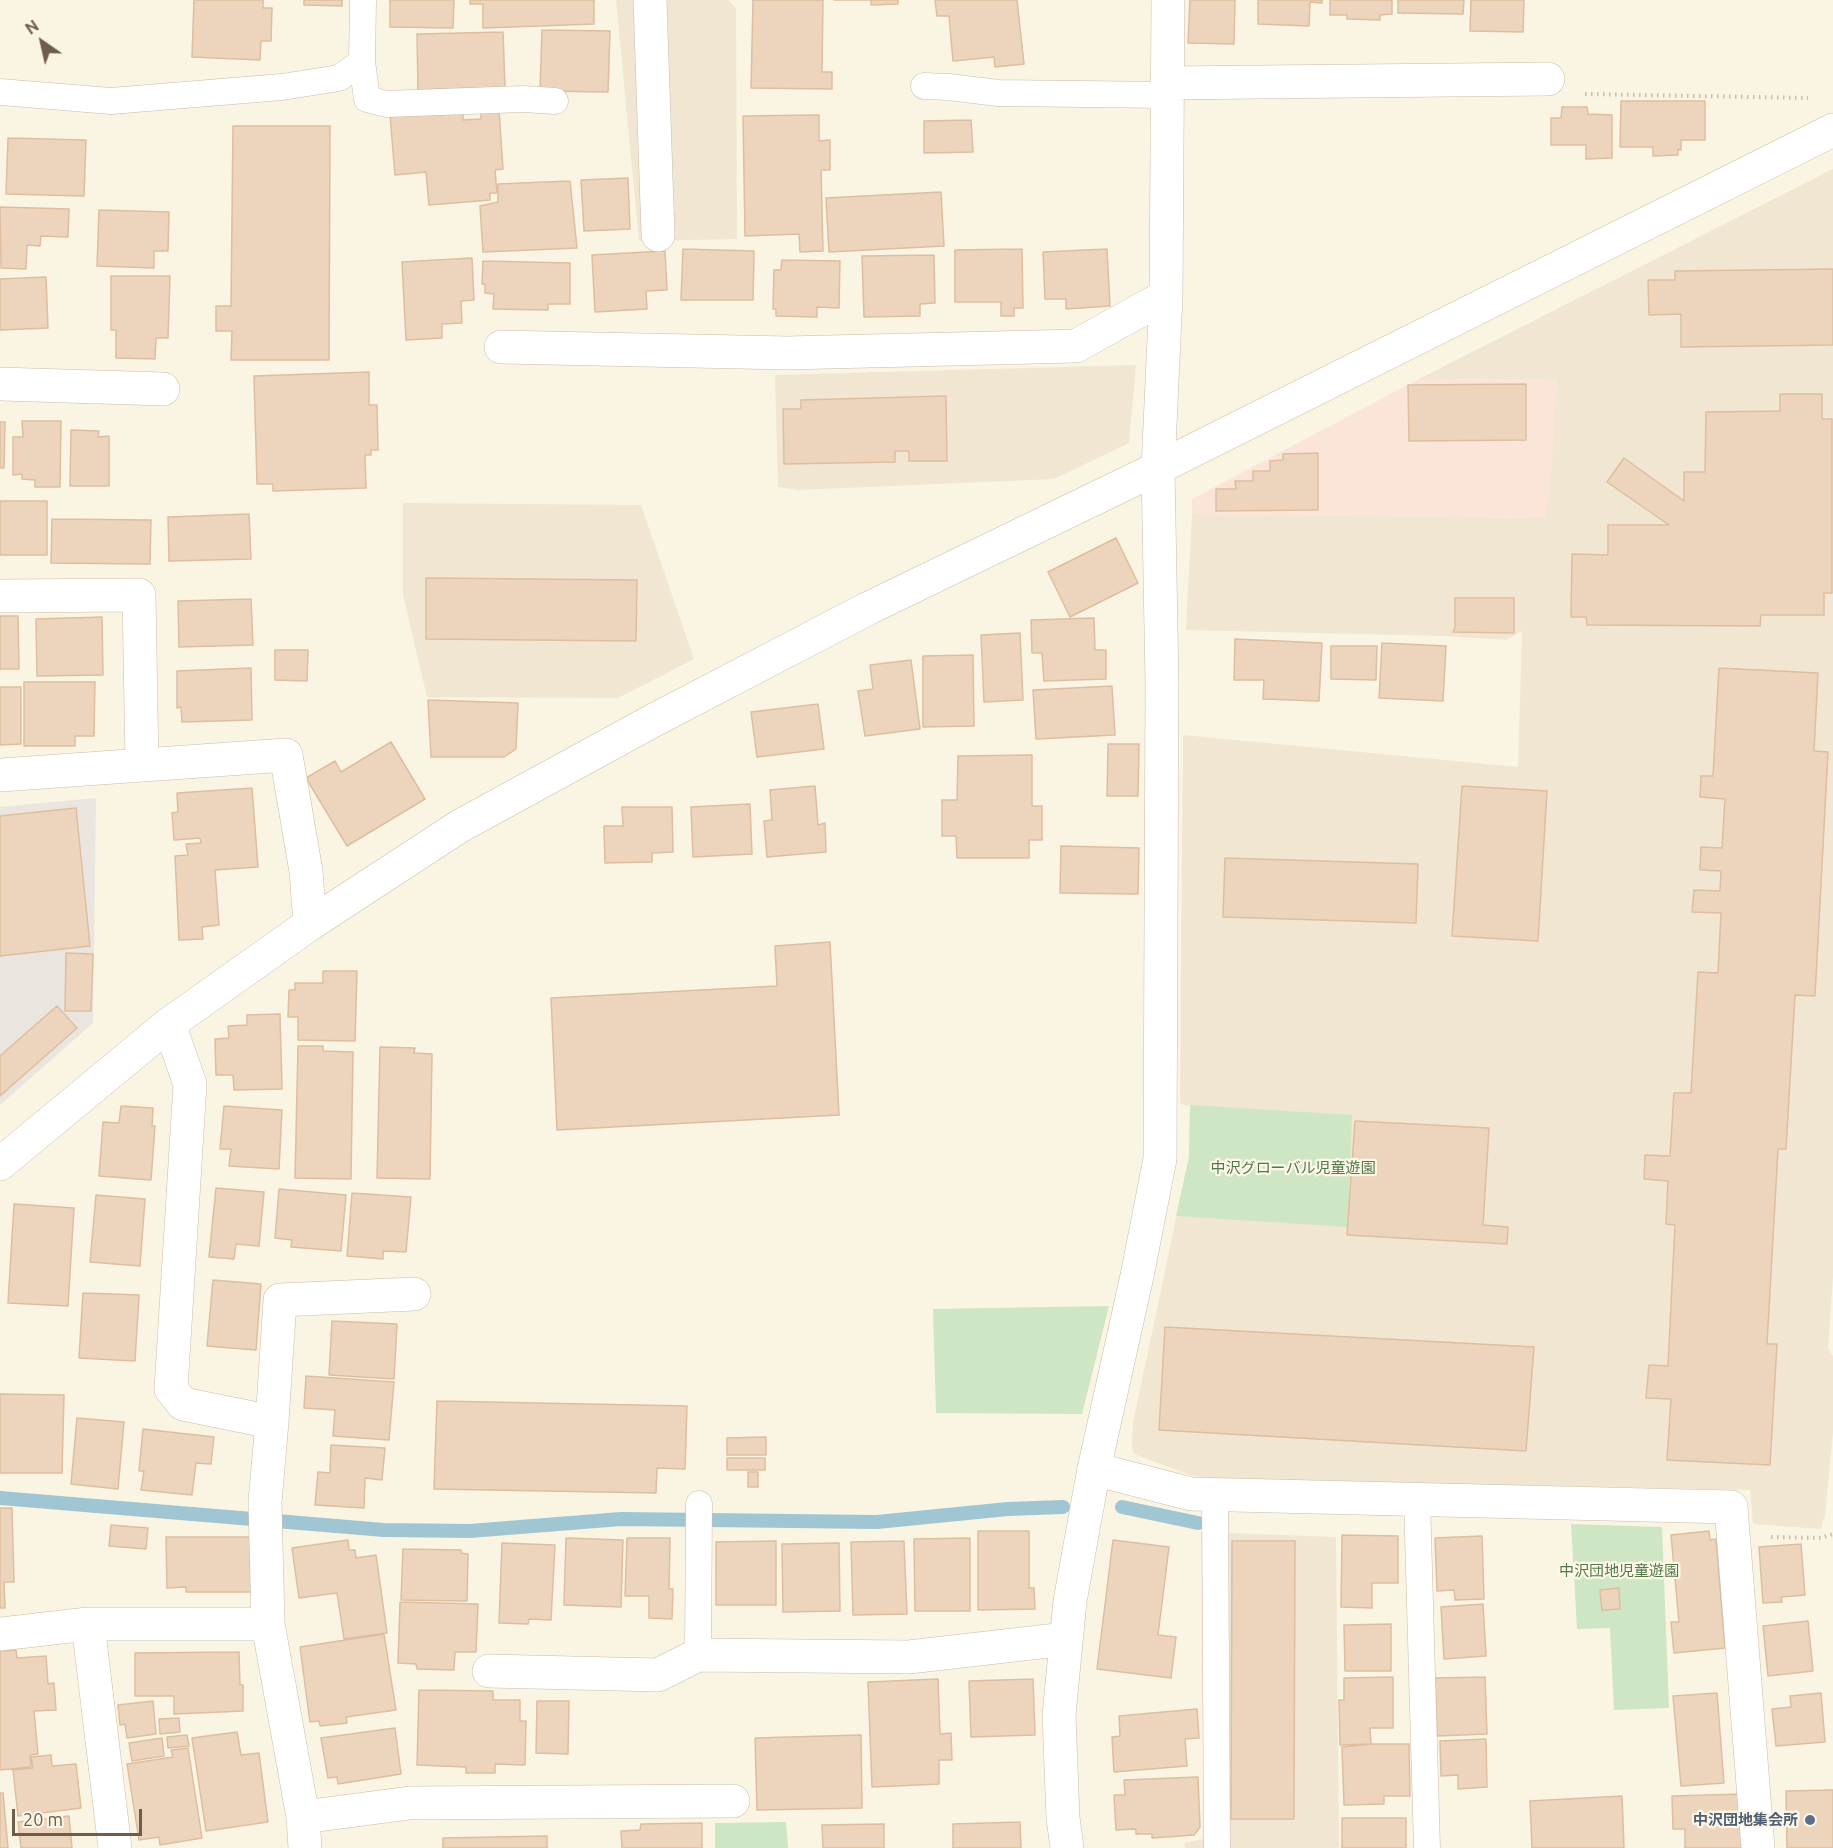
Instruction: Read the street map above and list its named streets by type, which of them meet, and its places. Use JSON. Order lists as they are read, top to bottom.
{
  "parks": ["中沢グローバル児童遊園", "中沢団地児童遊園"],
  "places": ["中沢団地集会所"],
  "scale_bar": "20 m",
  "north": "top left"
}
